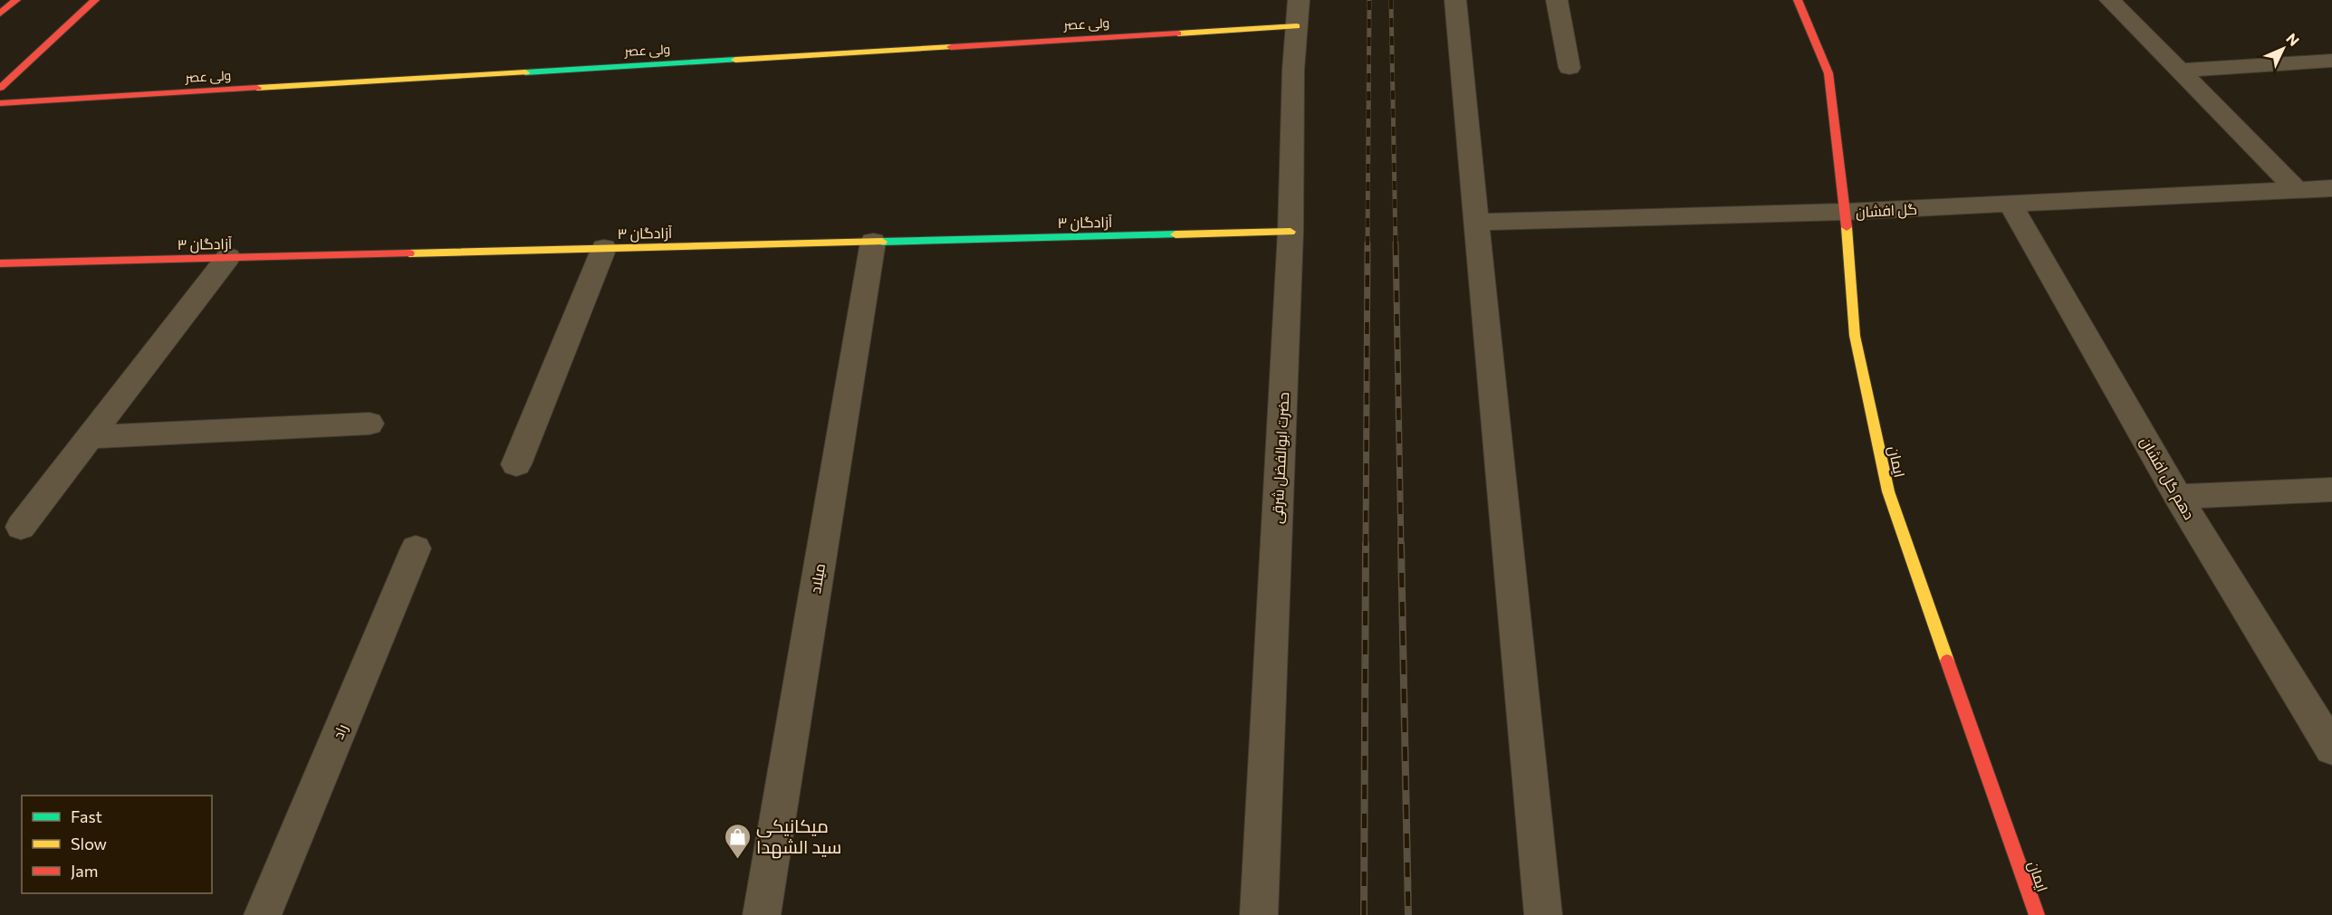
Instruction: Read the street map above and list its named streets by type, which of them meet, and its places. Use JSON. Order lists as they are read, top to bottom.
{
  "streets": {
    "street": [
      "ولی عصر",
      "گل افشان",
      "۳ آزادگان",
      "حضرت ابوالفضل شرقی",
      "ایمان",
      "دهم گل افشان",
      "میلاد",
      "راد"
    ]
  },
  "crossings": [
    ["ولی عصر", "حضرت ابوالفضل شرقی"],
    ["گل افشان", "ایمان"],
    ["گل افشان", "دهم گل افشان"],
    ["۳ آزادگان", "حضرت ابوالفضل شرقی"],
    ["۳ آزادگان", "میلاد"]
  ],
  "places": {
    "shop": ["میکانیکی سید الشهدا"]
  },
  "legend": ["Fast", "Slow", "Jam"],
  "north": "top right"
}
